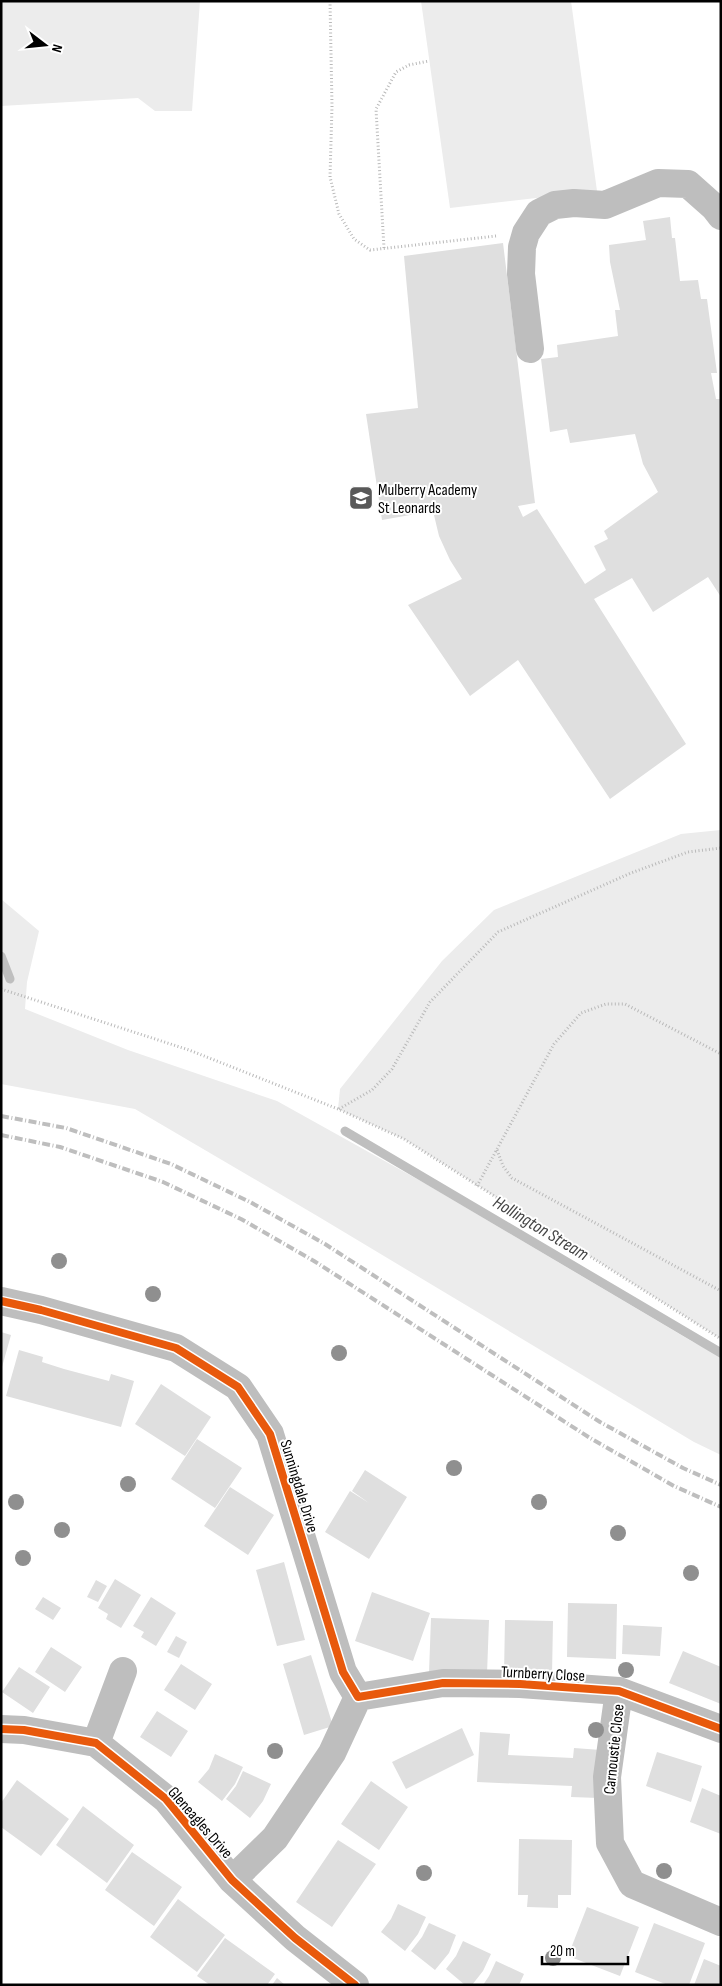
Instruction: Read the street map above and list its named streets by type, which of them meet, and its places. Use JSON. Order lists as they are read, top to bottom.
{
  "streets": {
    "street": [
      "Sunningdale Drive",
      "Turnberry Close",
      "Carnoustie Close",
      "Gleneagles Drive"
    ]
  },
  "crossings": [
    ["Sunningdale Drive", "Turnberry Close"],
    ["Turnberry Close", "Carnoustie Close"]
  ],
  "water": ["Hollington Stream"],
  "places": {
    "school or university": ["Mulberry Academy St Leonards"]
  },
  "scale_bar": "20 m",
  "north": "right"
}
